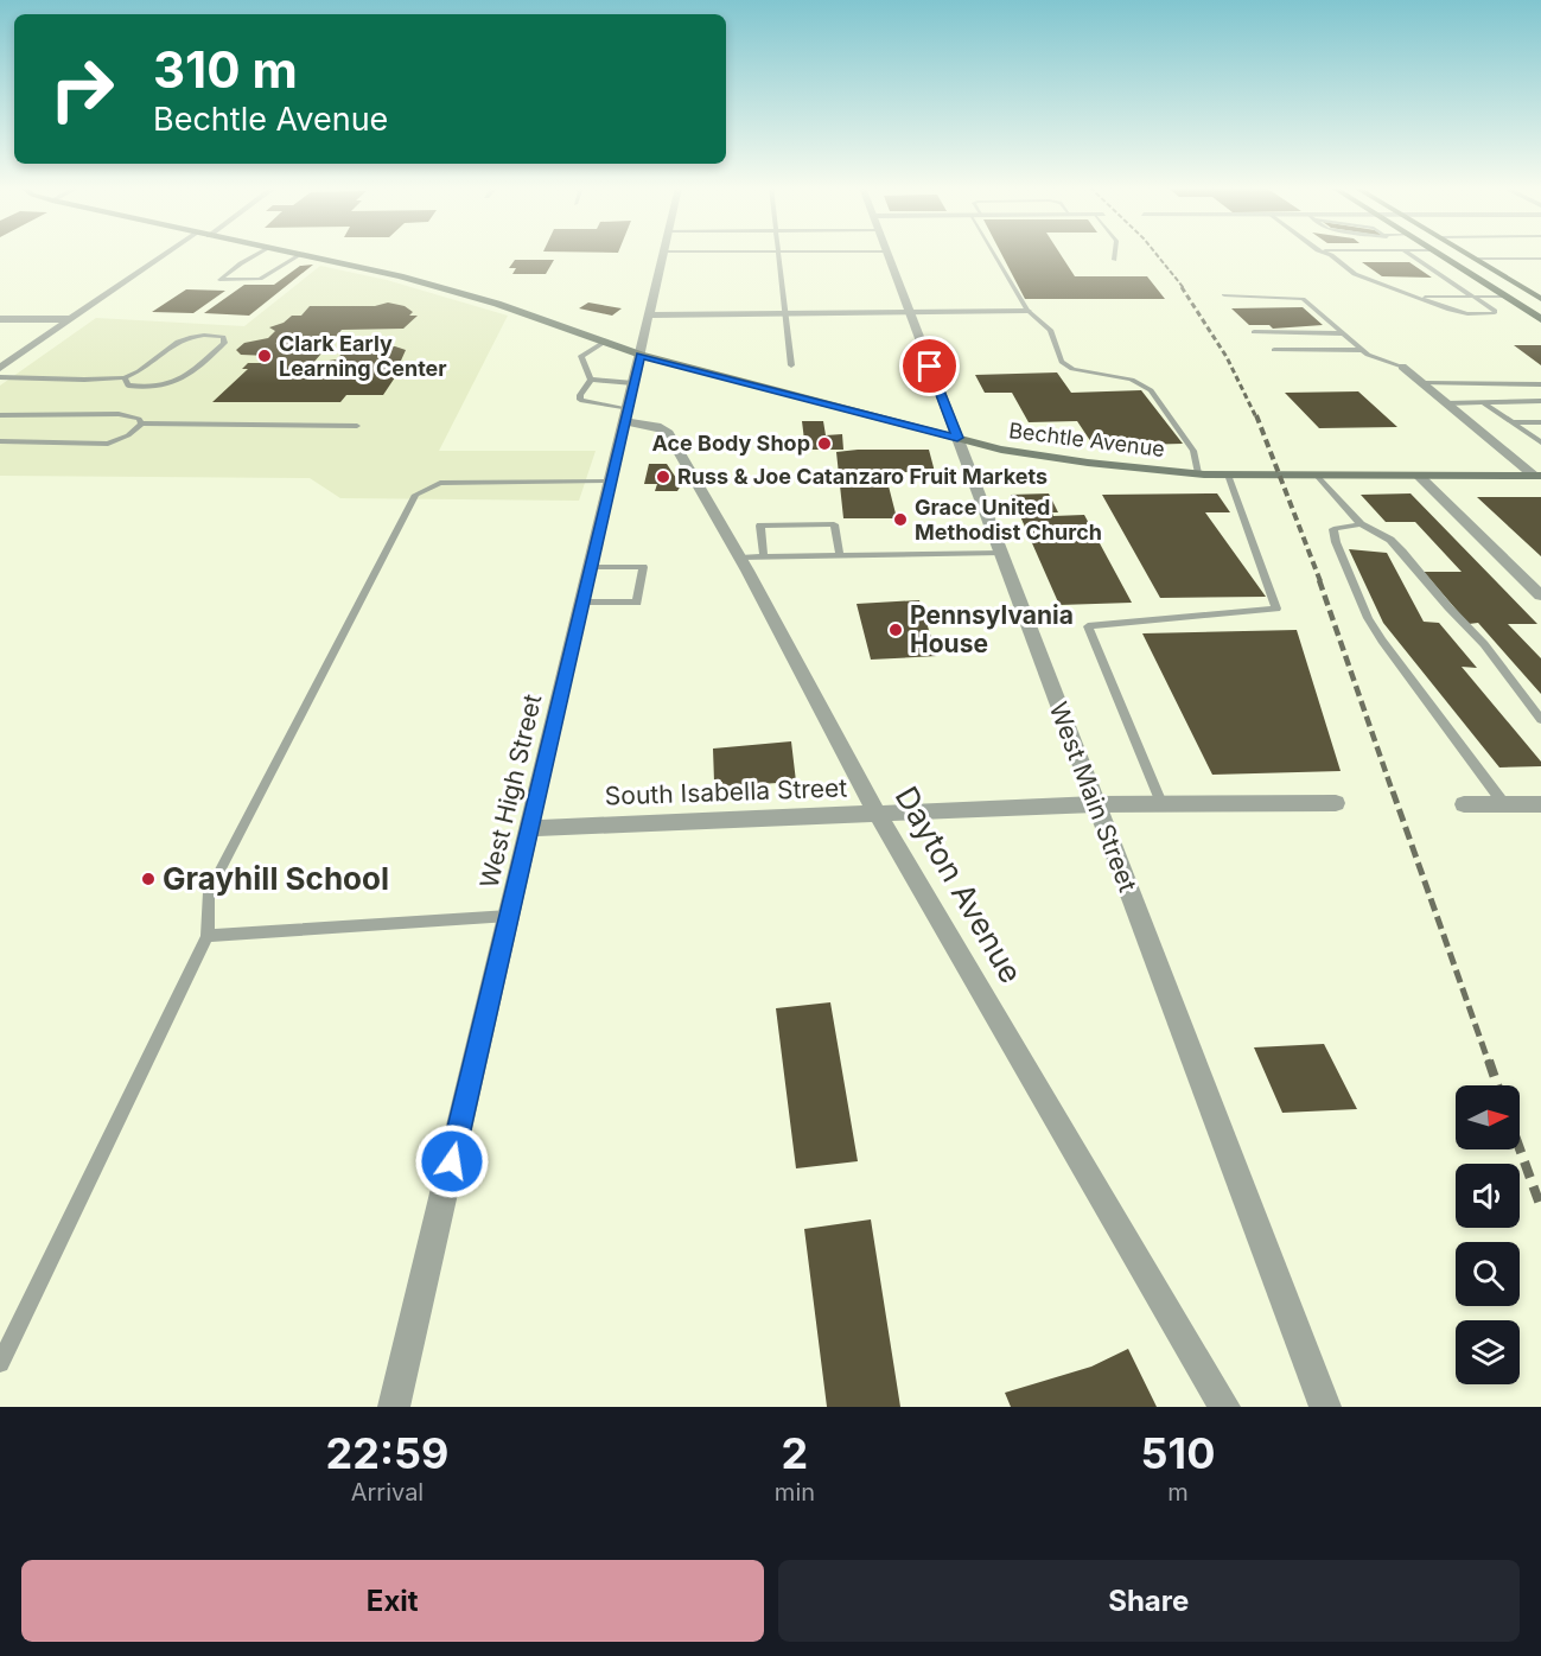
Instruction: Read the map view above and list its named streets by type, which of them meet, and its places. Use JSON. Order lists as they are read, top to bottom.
{
  "streets": {
    "main road": ["Bechtle Avenue"],
    "street": [
      "West High Street",
      "South Isabella Street",
      "West Main Street",
      "Dayton Avenue"
    ]
  },
  "crossings": [
    ["Bechtle Avenue", "West High Street"],
    ["Bechtle Avenue", "West Main Street"],
    ["West High Street", "South Isabella Street"],
    ["West High Street", "Dayton Avenue"],
    ["South Isabella Street", "West Main Street"],
    ["South Isabella Street", "Dayton Avenue"]
  ],
  "places": [
    "Clark Early Learning Center",
    "Ace Body Shop",
    "Russ & Joe Catanzaro Fruit Markets",
    "Grace United Methodist Church",
    "Pennsylvania House",
    "Grayhill School"
  ],
  "north": "right",
  "page": {
    "turn": ["310 m", "Bechtle Avenue"],
    "eta": [
      "22:59",
      "Arrival",
      "2",
      "min",
      "510",
      "m"
    ],
    "buttons": ["Exit", "Share"]
  }
}
